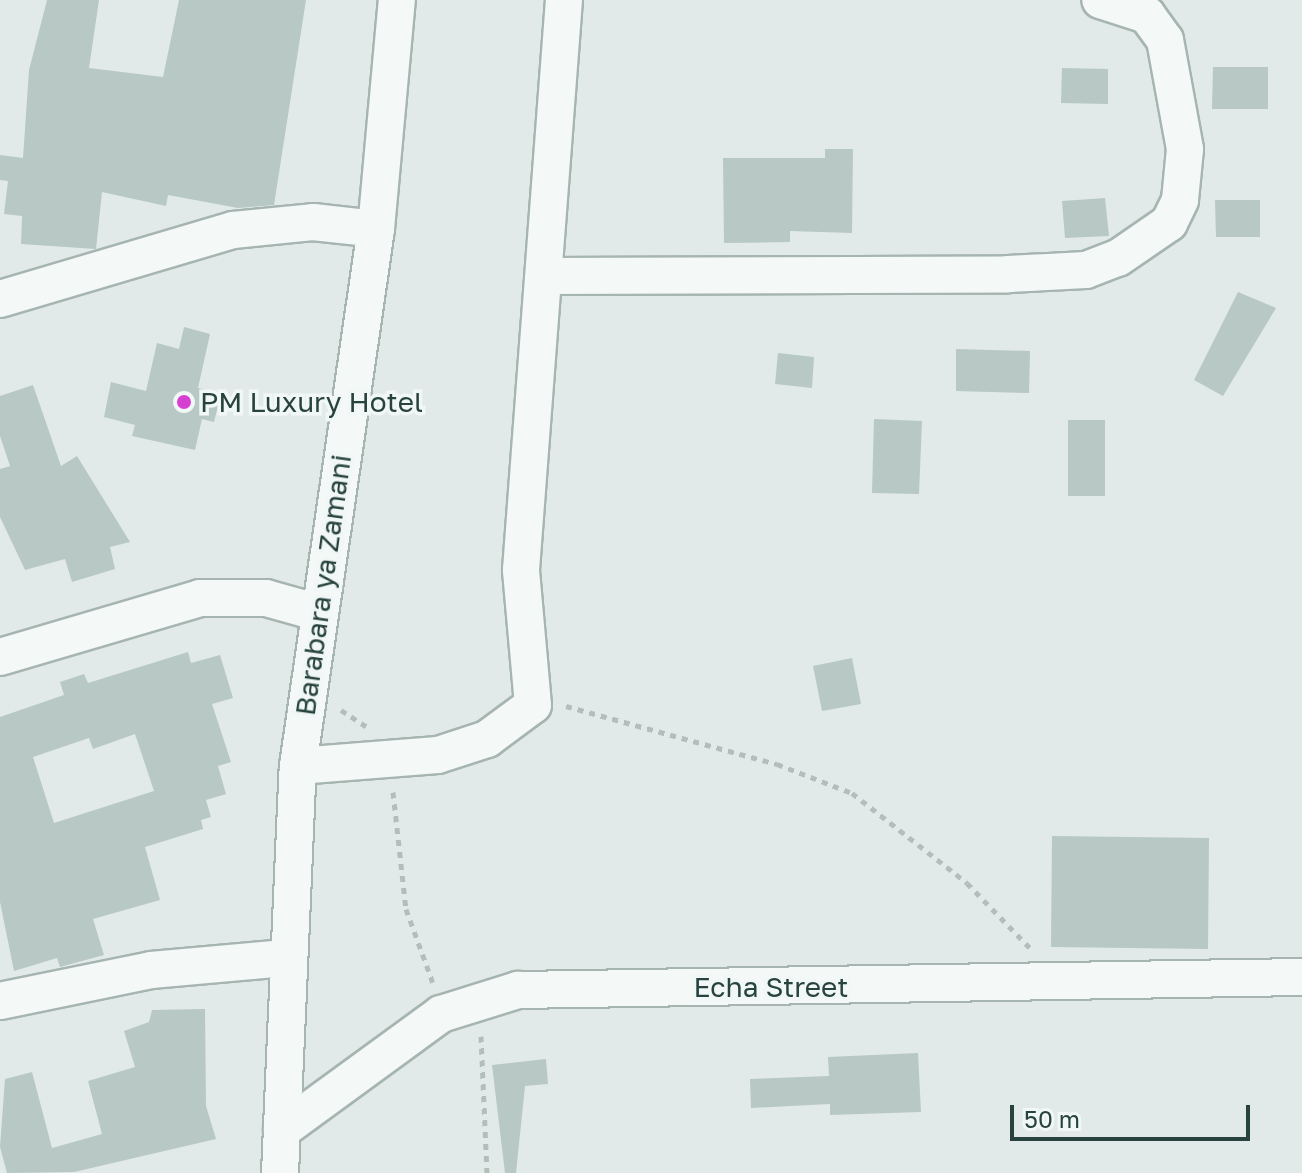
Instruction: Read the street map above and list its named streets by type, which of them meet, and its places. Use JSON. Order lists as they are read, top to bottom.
{
  "streets": {
    "street": ["Barabara ya Zamani", "Echa Street"]
  },
  "crossings": [
    ["Barabara ya Zamani", "Echa Street"]
  ],
  "places": ["PM Luxury Hotel"],
  "scale_bar": "50 m"
}
